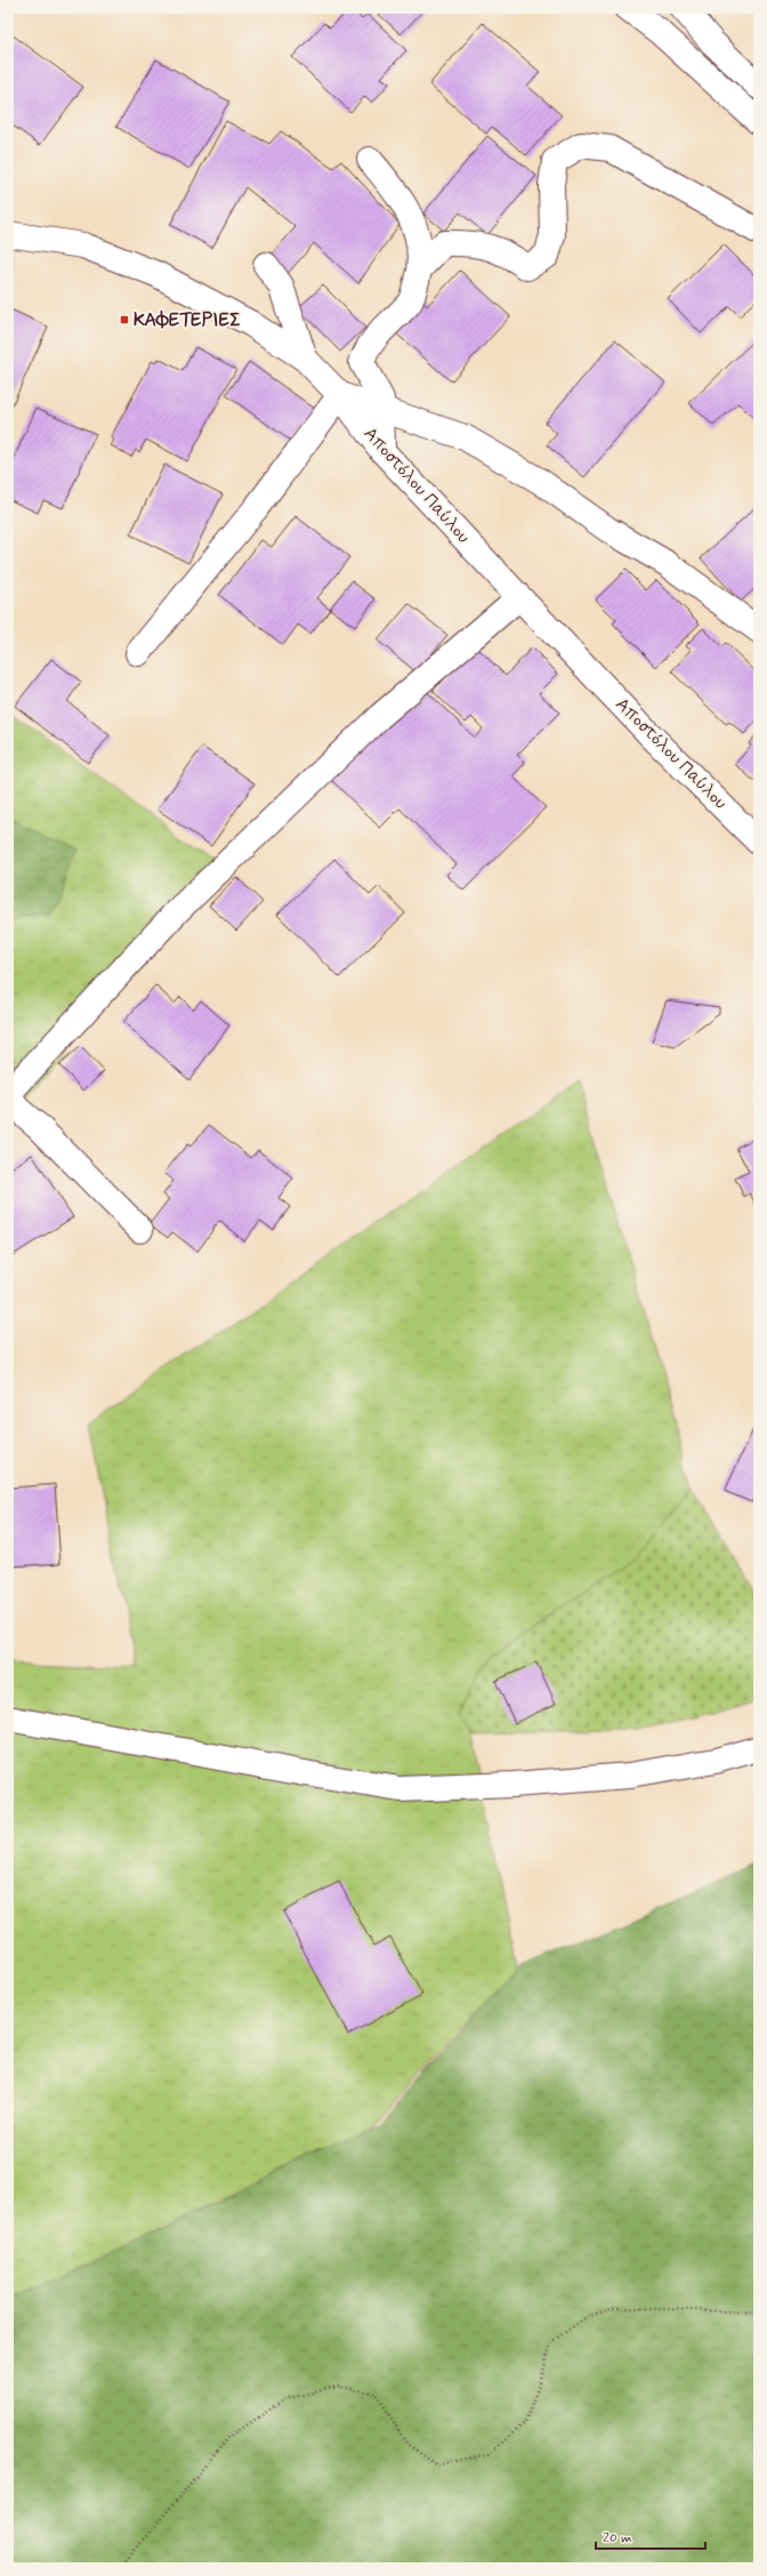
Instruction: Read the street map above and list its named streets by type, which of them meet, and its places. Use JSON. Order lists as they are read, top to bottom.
{
  "streets": {
    "street": ["Αποστόλου Παύλου"]
  },
  "places": {
    "transit": ["ΚΑΦΕΤΕΡΙΕΣ"]
  },
  "scale_bar": "20 m"
}
